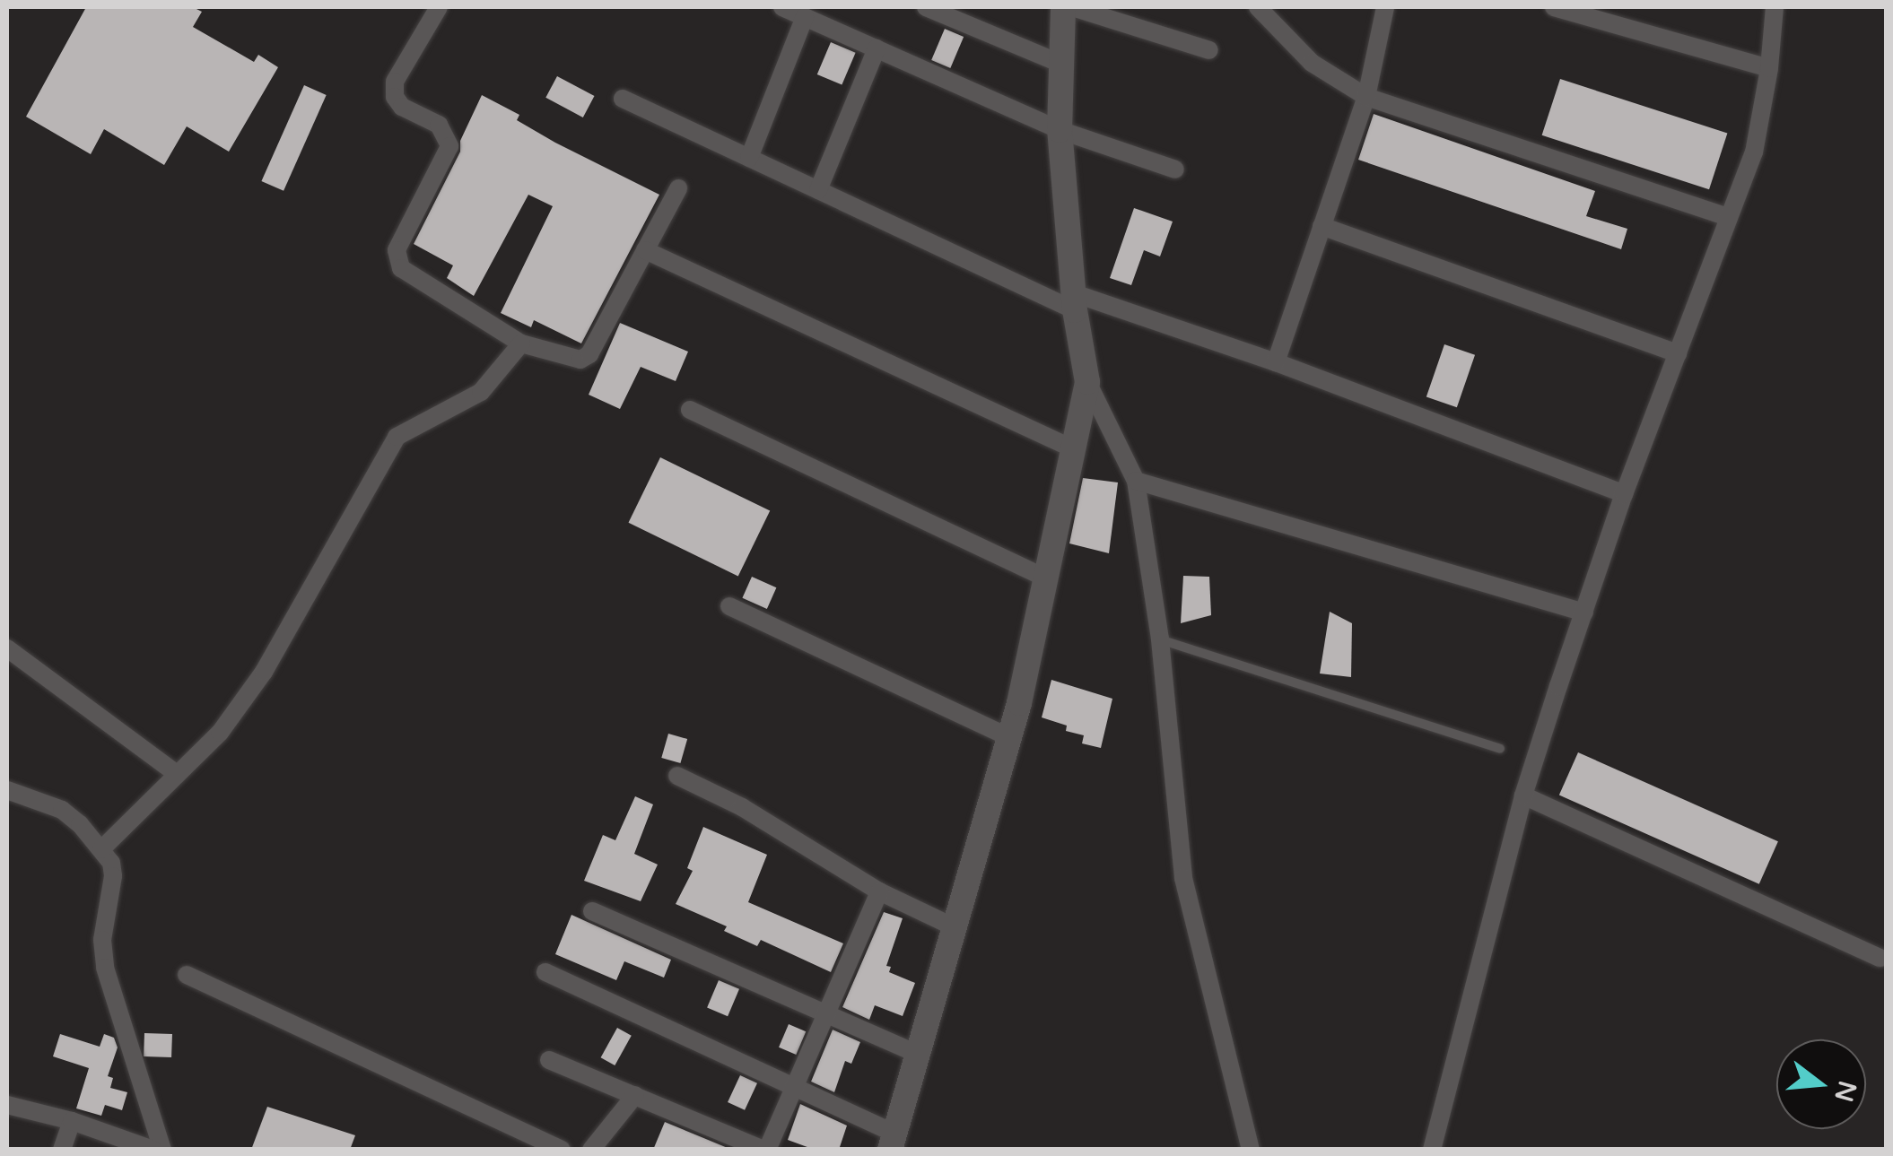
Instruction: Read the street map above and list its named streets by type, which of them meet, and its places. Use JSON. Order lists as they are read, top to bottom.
{
  "north": "right"
}
